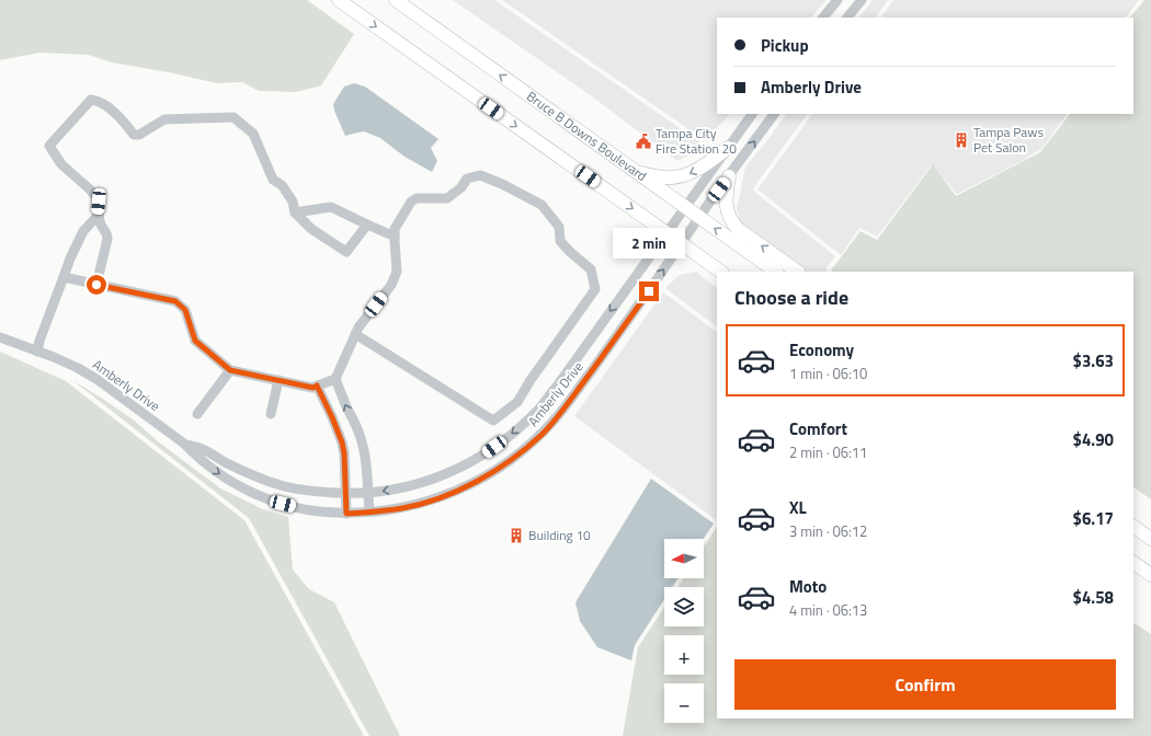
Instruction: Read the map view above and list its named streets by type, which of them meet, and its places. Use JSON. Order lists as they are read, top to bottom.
{
  "streets": {
    "main road": ["Bruce B Downs Boulevard"],
    "street": ["Amberly Drive"]
  },
  "crossings": [
    ["Bruce B Downs Boulevard", "Amberly Drive"]
  ],
  "places": {
    "building": ["Tampa Paws Pet Salon", "Building 10"],
    "public building": ["Tampa City Fire Station 20"]
  },
  "north": "left",
  "page": {
    "banner": ["Pickup", "Amberly Drive"],
    "bubble": "2 min",
    "heading": "Choose a ride",
    "list": [
      {
        "name": "Economy",
        "note": "1 min · 06:10",
        "value": "$3.63"
      },
      {
        "name": "Comfort",
        "note": "2 min · 06:11",
        "value": "$4.90"
      },
      {
        "name": "XL",
        "note": "3 min · 06:12",
        "value": "$6.17"
      },
      {
        "name": "Moto",
        "note": "4 min · 06:13",
        "value": "$4.58"
      }
    ],
    "map_buttons": ["+", "−"],
    "buttons": "Confirm"
  }
}
